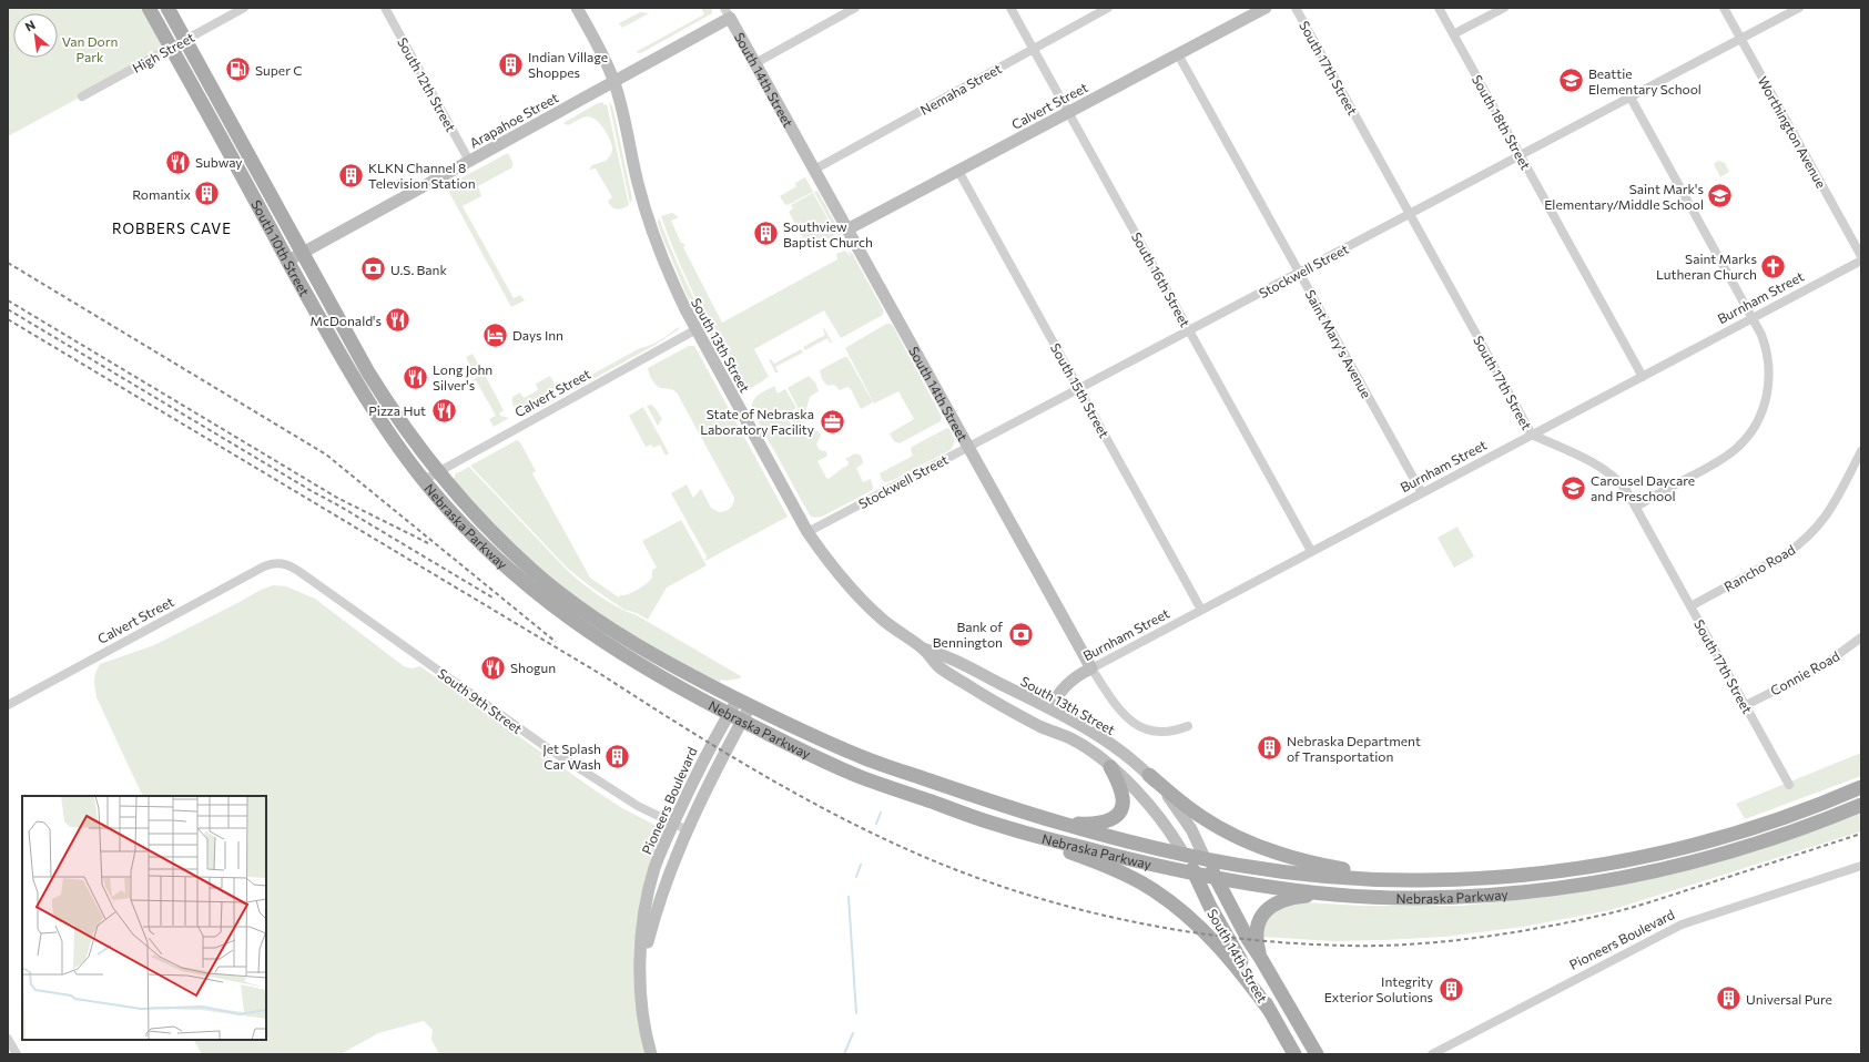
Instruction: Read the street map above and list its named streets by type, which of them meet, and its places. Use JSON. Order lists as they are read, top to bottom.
{
  "streets": {
    "main road": [
      "South 14th Street",
      "Calvert Street",
      "Arapahoe Street",
      "South 10th Street",
      "Burnham Street",
      "South 13th Street",
      "Nebraska Parkway",
      "Pioneers Boulevard"
    ],
    "street": [
      "High Street",
      "South 17th Street",
      "South 12th Street",
      "Nemaha Street",
      "South 18th Street",
      "Worthington Avenue",
      "Stockwell Street",
      "South 16th Street",
      "Saint Mary's Avenue",
      "South 15th Street",
      "Rancho Road",
      "Connie Road",
      "South 9th Street"
    ]
  },
  "crossings": [
    ["High Street", "South 10th Street"],
    ["South 17th Street", "Stockwell Street"],
    ["South 17th Street", "Burnham Street"],
    ["South 17th Street", "Rancho Road"],
    ["South 17th Street", "Connie Road"],
    ["South 14th Street", "Nemaha Street"],
    ["South 14th Street", "Calvert Street"],
    ["South 14th Street", "Arapahoe Street"],
    ["South 14th Street", "Stockwell Street"],
    ["South 14th Street", "Burnham Street"],
    ["South 14th Street", "South 13th Street"],
    ["South 14th Street", "Nebraska Parkway"],
    ["South 12th Street", "Arapahoe Street"],
    ["Nemaha Street", "South 16th Street"],
    ["Calvert Street", "South 10th Street"],
    ["Calvert Street", "South 16th Street"],
    ["Calvert Street", "Saint Mary's Avenue"],
    ["Calvert Street", "South 13th Street"],
    ["Calvert Street", "South 15th Street"],
    ["Calvert Street", "Nebraska Parkway"],
    ["Calvert Street", "South 9th Street"],
    ["Arapahoe Street", "South 10th Street"],
    ["Arapahoe Street", "South 13th Street"],
    ["South 18th Street", "Stockwell Street"],
    ["South 18th Street", "Burnham Street"],
    ["Worthington Avenue", "Stockwell Street"],
    ["South 10th Street", "Nebraska Parkway"],
    ["Stockwell Street", "South 16th Street"],
    ["Stockwell Street", "Saint Mary's Avenue"],
    ["Stockwell Street", "South 13th Street"],
    ["Stockwell Street", "South 15th Street"],
    ["South 16th Street", "Burnham Street"],
    ["Burnham Street", "Saint Mary's Avenue"],
    ["Burnham Street", "South 13th Street"],
    ["Burnham Street", "South 15th Street"],
    ["South 13th Street", "Nebraska Parkway"],
    ["Nebraska Parkway", "Pioneers Boulevard"],
    ["South 9th Street", "Pioneers Boulevard"]
  ],
  "districts": ["ROBBERS CAVE"],
  "parks": ["Van Dorn Park"],
  "places": {
    "building": [
      "Indian Village Shoppes",
      "KLKN Channel 8 Television Station",
      "Romantix",
      "Southview Baptist Church",
      "Nebraska Department of Transportation",
      "Jet Splash Car Wash",
      "Integrity Exterior Solutions",
      "Universal Pure"
    ],
    "fuel station": ["Super C"],
    "school or university": ["Beattie Elementary School", "Saint Mark's Elementary/Middle School", "Carousel Daycare and Preschool"],
    "restaurant": [
      "Subway",
      "McDonald's",
      "Long John Silver's",
      "Pizza Hut",
      "Shogun"
    ],
    "church": ["Saint Marks Lutheran Church"],
    "bank": ["U.S. Bank", "Bank of Bennington"],
    "hotel": ["Days Inn"],
    "office": ["State of Nebraska Laboratory Facility"]
  },
  "north": "top left"
}
